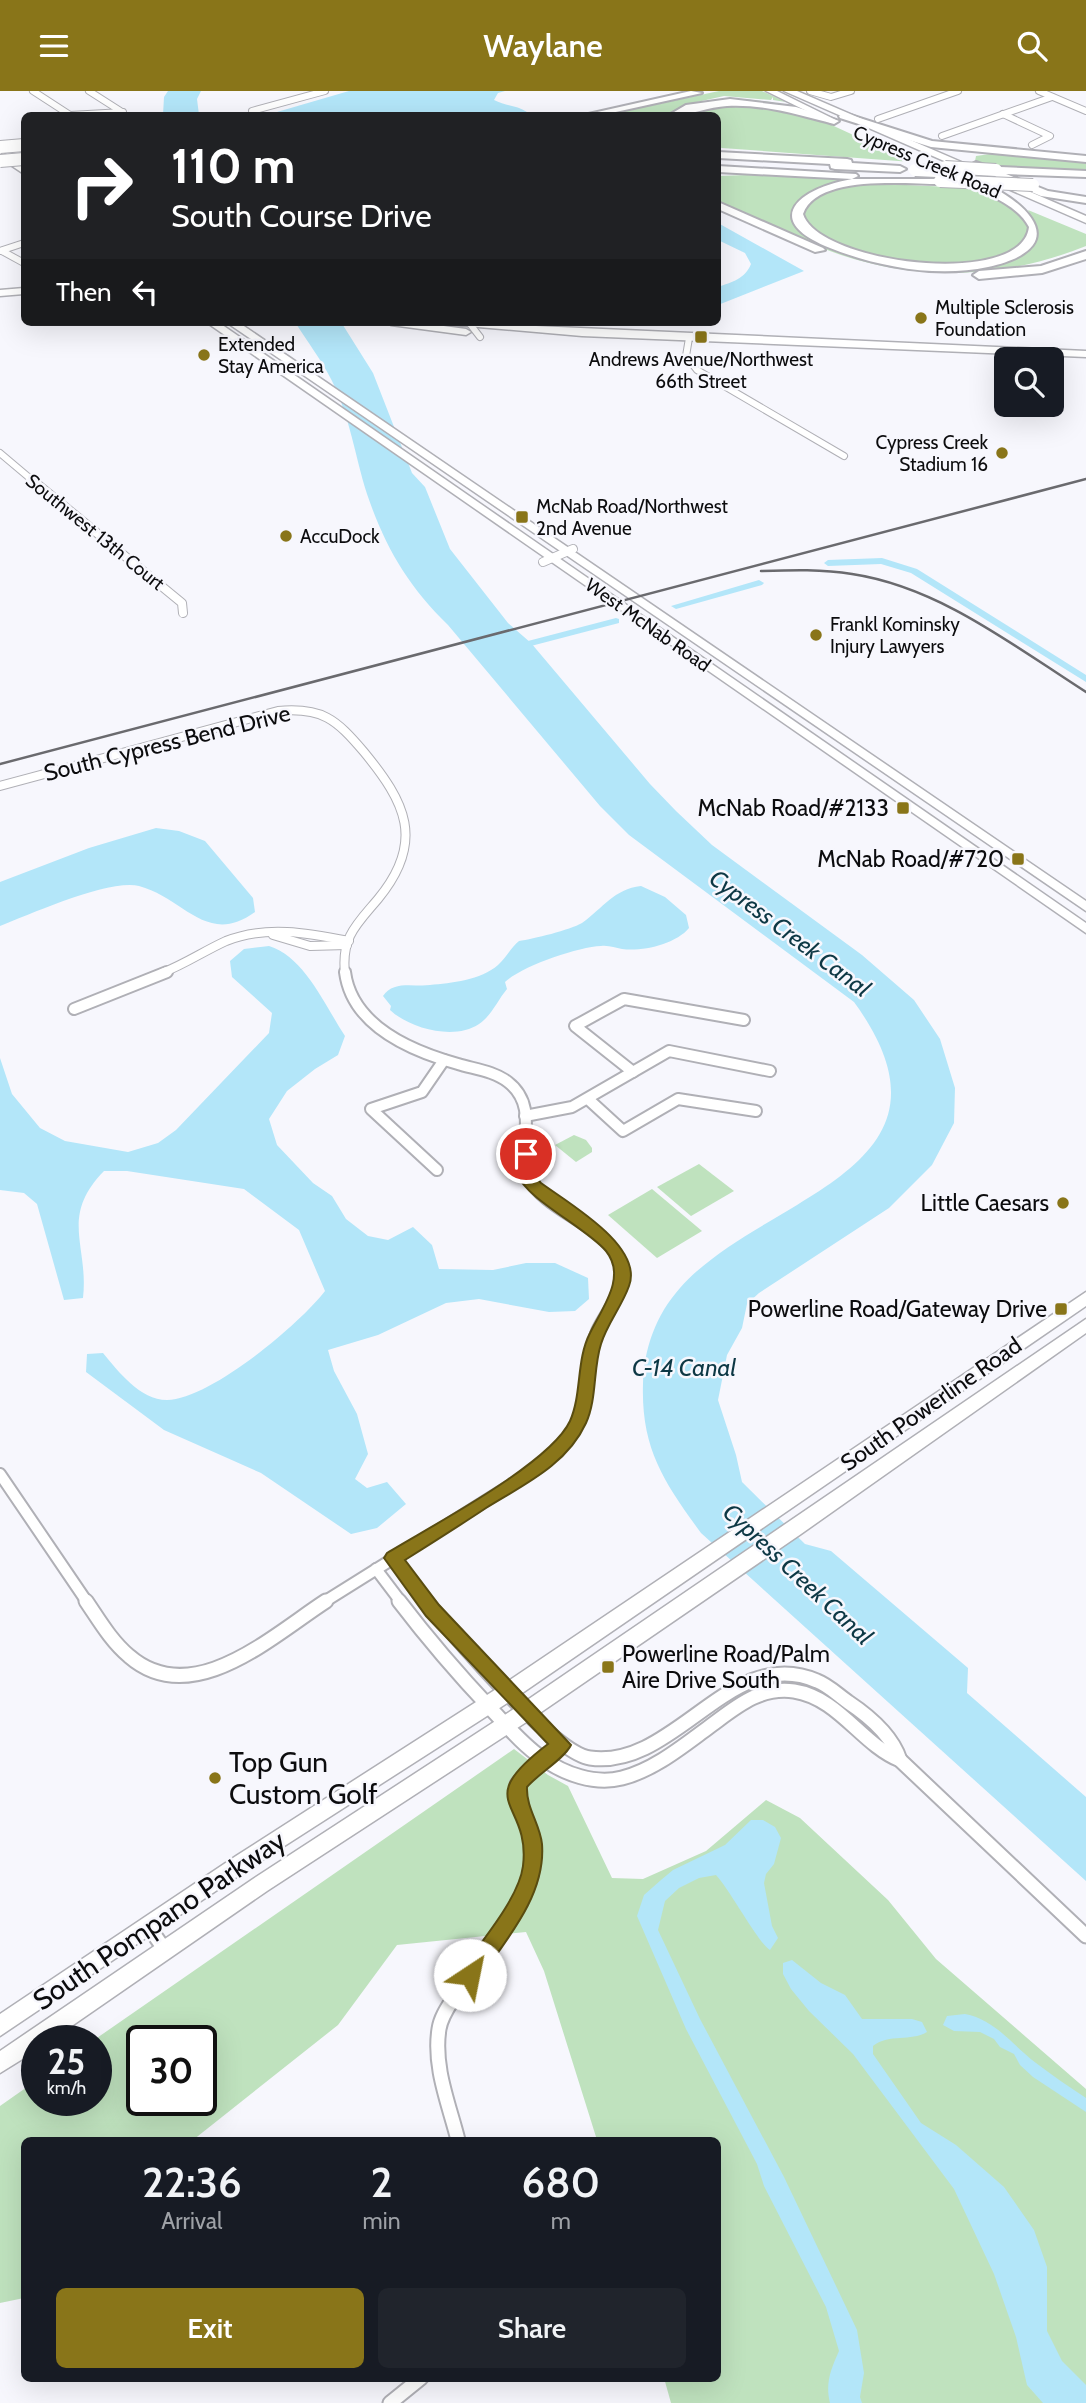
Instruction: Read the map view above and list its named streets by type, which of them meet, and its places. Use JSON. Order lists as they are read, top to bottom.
{
  "streets": {
    "main road": [
      "Cypress Creek Road",
      "West McNab Road",
      "South Powerline Road",
      "South Pompano Parkway"
    ],
    "street": ["Southwest 13th Court", "South Cypress Bend Drive"]
  },
  "crossings": [
    ["South Powerline Road", "South Pompano Parkway"]
  ],
  "water": ["Cypress Creek Canal", "C-14 Canal"],
  "places": {
    "other": [
      "Multiple Sclerosis Foundation",
      "Extended Stay America",
      "Cypress Creek Stadium 16",
      "AccuDock",
      "Frankl Kominsky Injury Lawyers",
      "Little Caesars",
      "Top Gun Custom Golf"
    ],
    "transit": [
      "Andrews Avenue/Northwest 66th Street",
      "McNab Road/Northwest 2nd Avenue",
      "McNab Road/#2133",
      "McNab Road/#720",
      "Powerline Road/Gateway Drive",
      "Powerline Road/Palm Aire Drive South"
    ]
  },
  "page": {
    "header": "Waylane",
    "turn": ["110 m", "South Course Drive"],
    "then": "Then",
    "speed": "25 km/h",
    "limit": "30",
    "eta": [
      "22:36",
      "Arrival",
      "2",
      "min",
      "680",
      "m"
    ],
    "buttons": ["Exit", "Share"]
  }
}
